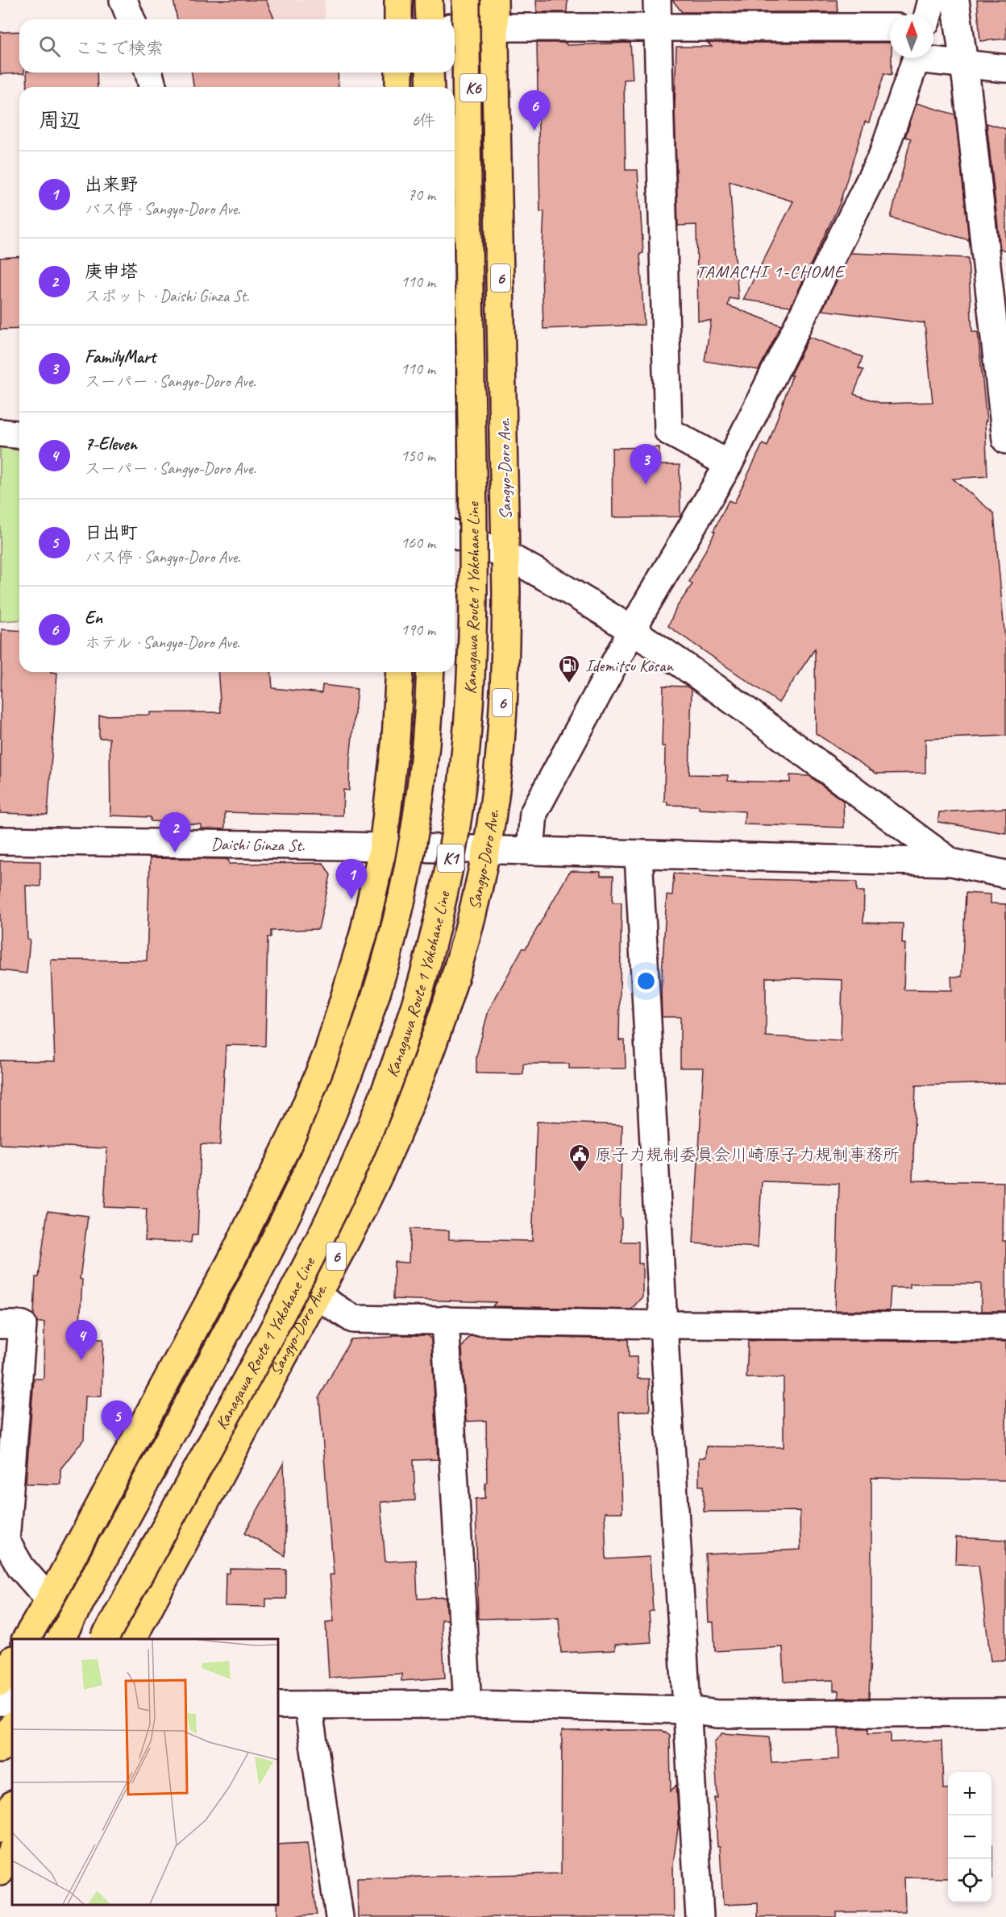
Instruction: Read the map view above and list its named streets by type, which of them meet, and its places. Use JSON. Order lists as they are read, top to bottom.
{
  "streets": {
    "main road": [
      "K6",
      "6",
      "Sangyo-Doro Ave.",
      "Kanagawa Route 1 Yokohane Line",
      "K1"
    ],
    "street": ["Daishi Ginza St."]
  },
  "crossings": [
    ["K6", "Kanagawa Route 1 Yokohane Line"],
    ["Sangyo-Doro Ave.", "Daishi Ginza St."]
  ],
  "districts": ["TAMACHI 1-CHOME"],
  "places": {
    "fuel station": ["Idemitsu Kosan"],
    "public building": ["原子力規制委員会川崎原子力規制事務所"]
  },
  "north": "top",
  "page": {
    "search": "ここで検索",
    "heading": ["周辺", "6件"],
    "pins": [
      "6",
      "3",
      "2",
      "1",
      "4",
      "5"
    ],
    "list": [
      {
        "mark": "1",
        "name": "出来野",
        "note": "バス停 · Sangyo-Doro Ave.",
        "value": "70 m"
      },
      {
        "mark": "2",
        "name": "庚申塔",
        "note": "スポット · Daishi Ginza St.",
        "value": "110 m"
      },
      {
        "mark": "3",
        "name": "FamilyMart",
        "note": "スーパー · Sangyo-Doro Ave.",
        "value": "110 m"
      },
      {
        "mark": "4",
        "name": "7-Eleven",
        "note": "スーパー · Sangyo-Doro Ave.",
        "value": "150 m"
      },
      {
        "mark": "5",
        "name": "日出町",
        "note": "バス停 · Sangyo-Doro Ave.",
        "value": "160 m"
      },
      {
        "mark": "6",
        "name": "En",
        "note": "ホテル · Sangyo-Doro Ave.",
        "value": "190 m"
      }
    ],
    "map_buttons": ["+", "−"]
  }
}
